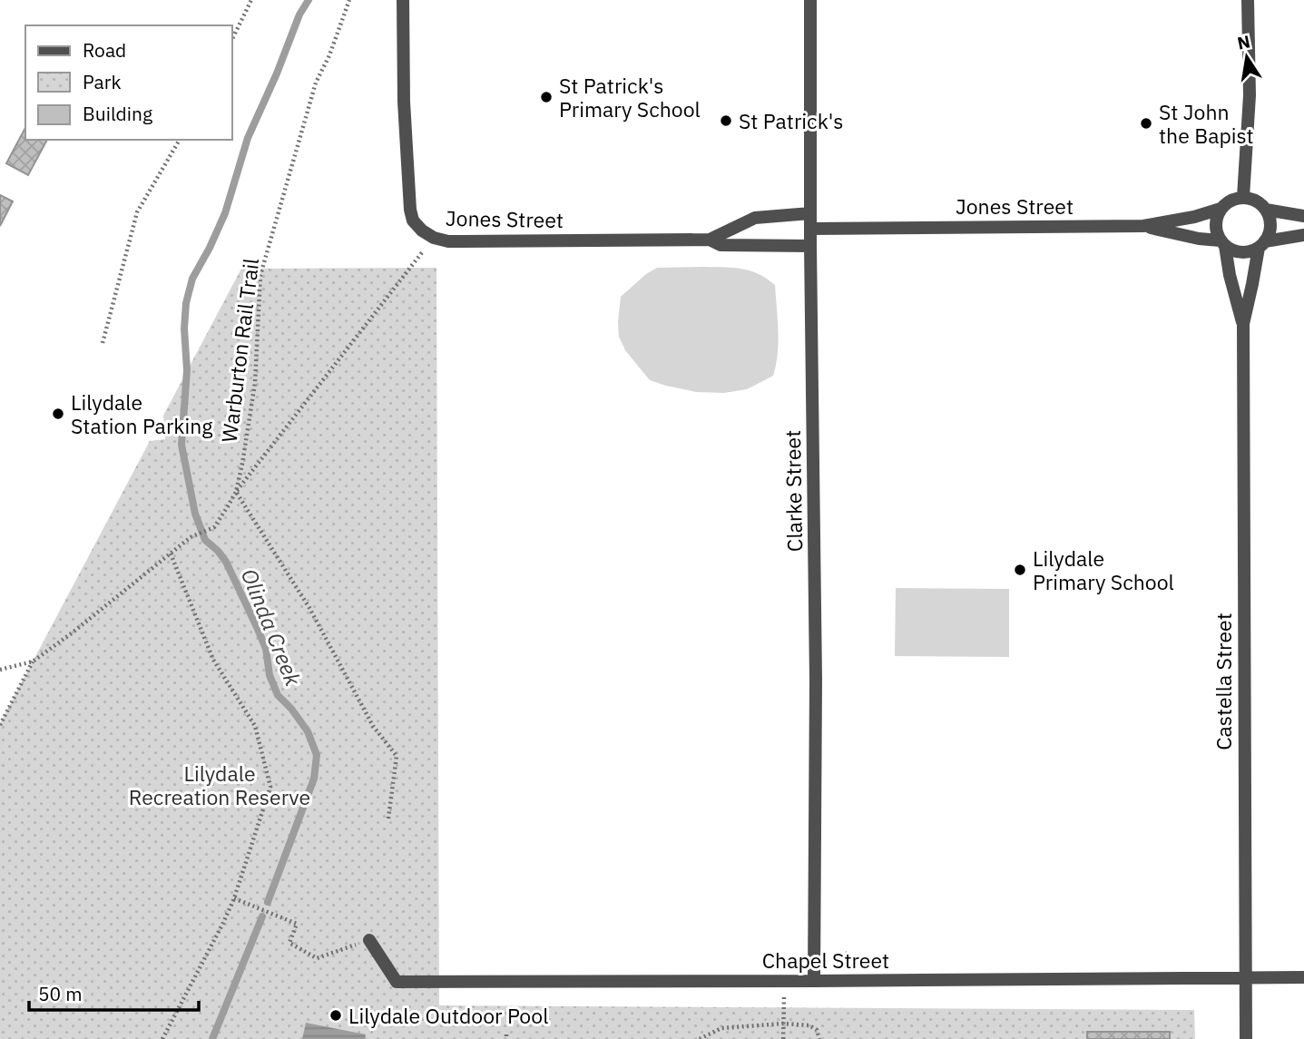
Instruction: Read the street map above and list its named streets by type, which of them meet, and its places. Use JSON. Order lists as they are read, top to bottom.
{
  "streets": {
    "street": [
      "Jones Street",
      "Clarke Street",
      "Castella Street",
      "Chapel Street"
    ],
    "path": ["Warburton Rail Trail"]
  },
  "crossings": [
    ["Jones Street", "Clarke Street"],
    ["Jones Street", "Castella Street"],
    ["Clarke Street", "Chapel Street"],
    ["Castella Street", "Chapel Street"]
  ],
  "water": ["Olinda Creek"],
  "parks": ["Lilydale Recreation Reserve"],
  "places": [
    "St Patrick's Primary School",
    "St Patrick's",
    "St John the Bapist",
    "Lilydale Station Parking",
    "Lilydale Primary School",
    "Lilydale Outdoor Pool"
  ],
  "legend": ["Road", "Park", "Building"],
  "scale_bar": "50 m",
  "north": "top"
}
